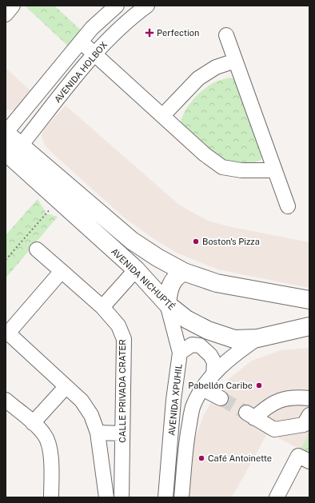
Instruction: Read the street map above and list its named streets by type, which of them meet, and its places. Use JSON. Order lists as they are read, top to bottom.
{
  "streets": {
    "main road": ["AVENIDA NICHUPTÉ"],
    "street": ["AVENIDA HOLBOX", "CALLE PRIVADA CRATER", "AVENIDA XPUHIL"]
  },
  "crossings": [
    ["AVENIDA HOLBOX", "AVENIDA NICHUPTÉ"],
    ["AVENIDA NICHUPTÉ", "AVENIDA XPUHIL"]
  ],
  "places": {
    "health": ["Perfection"],
    "other": ["Boston's Pizza", "Pabellón Caribe", "Café Antoinette"]
  }
}
